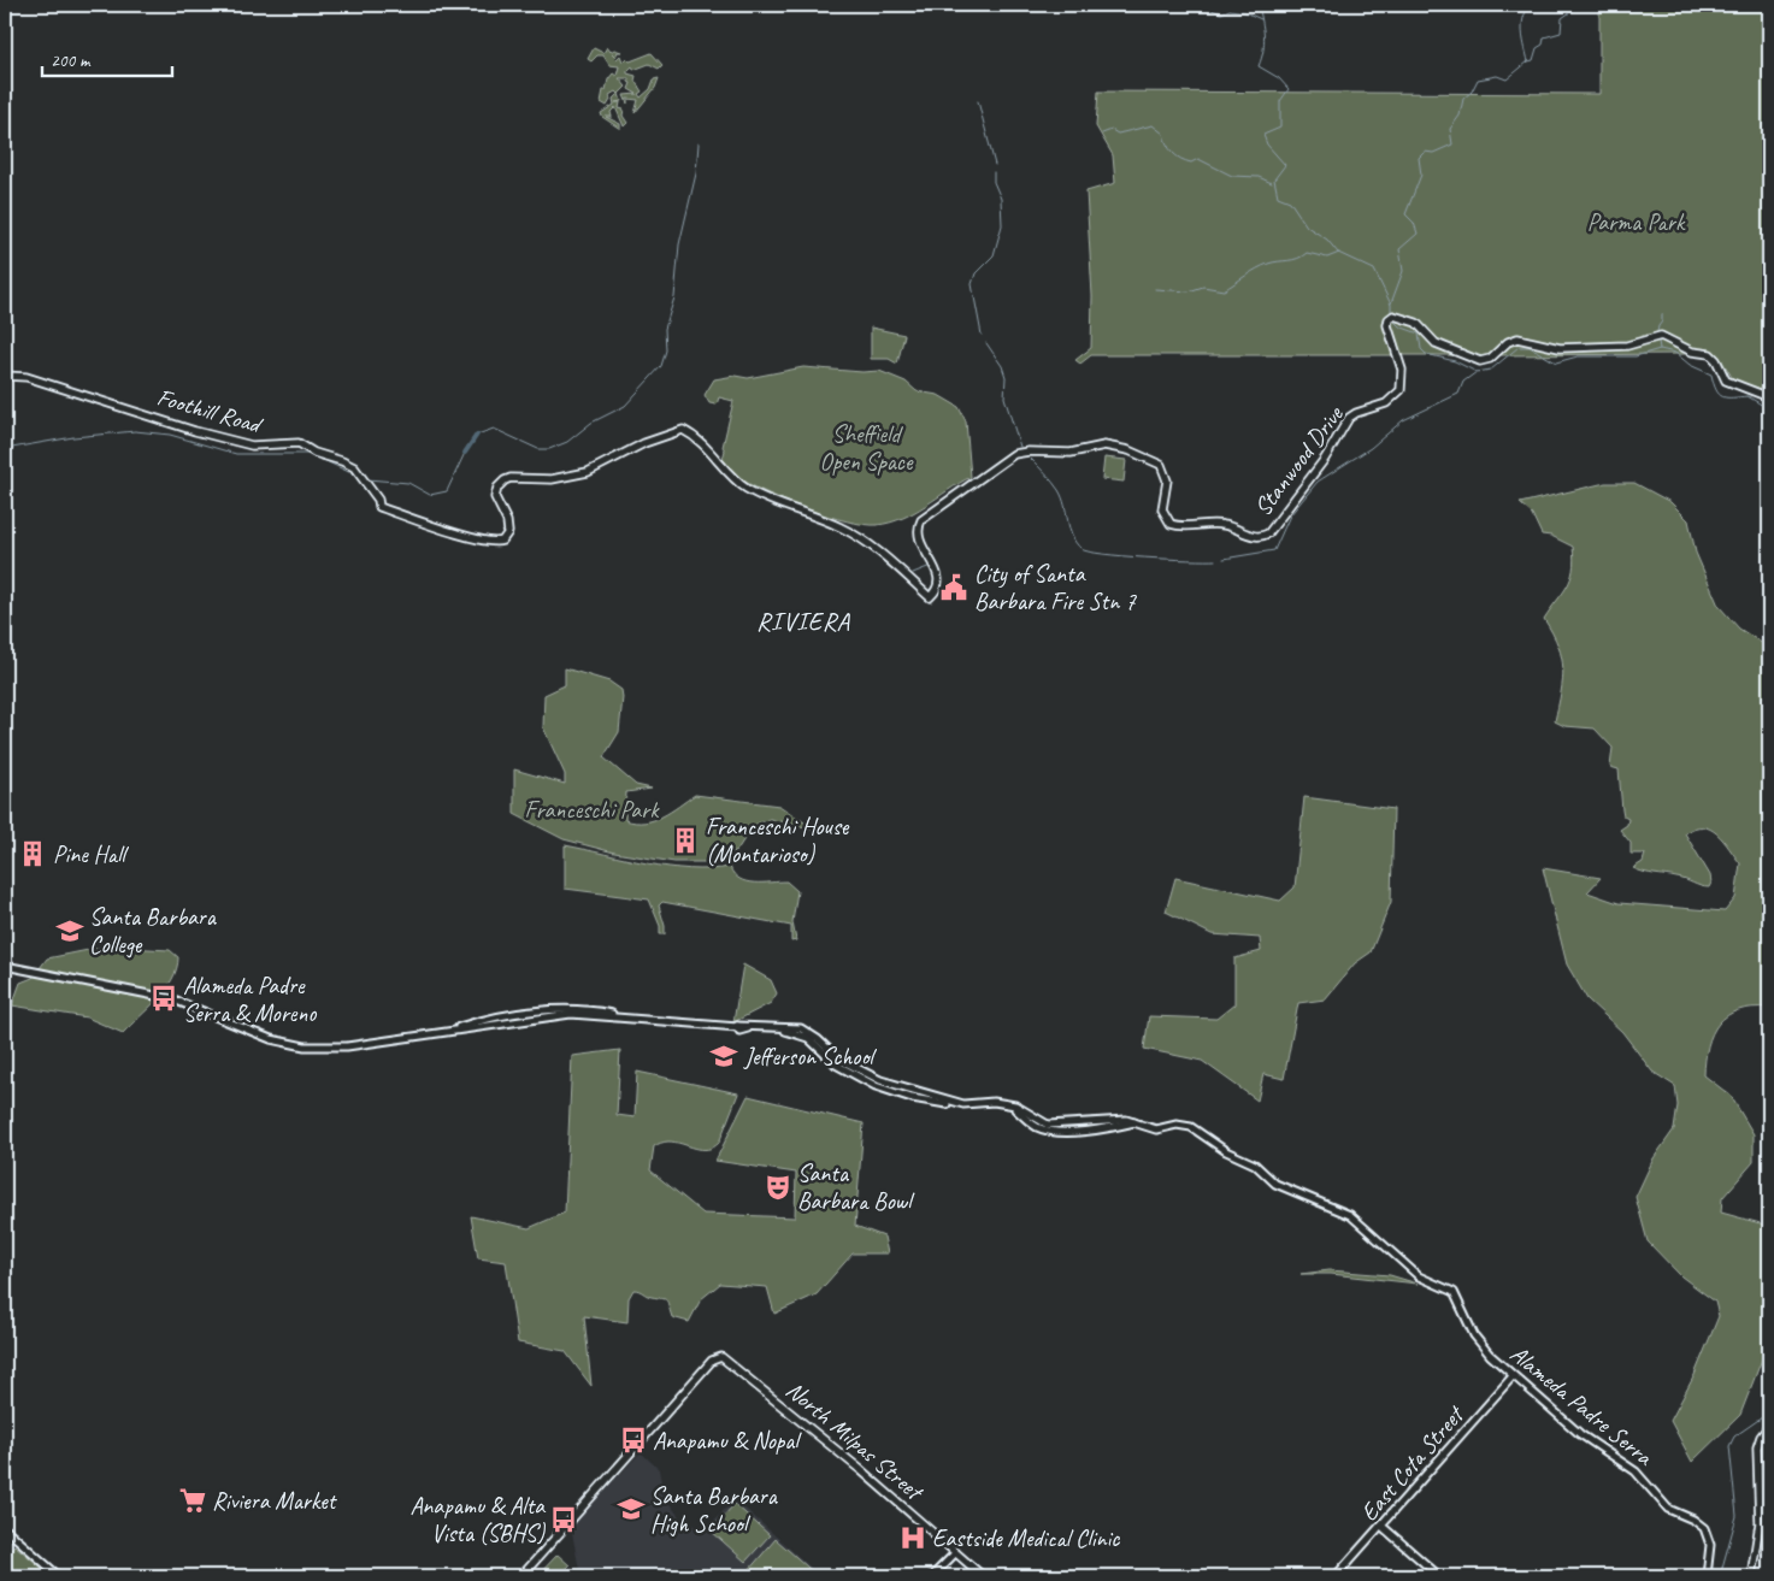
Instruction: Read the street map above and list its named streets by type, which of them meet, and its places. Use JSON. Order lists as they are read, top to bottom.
{
  "streets": {
    "main road": ["Foothill Road", "Stanwood Drive", "North Milpas Street"],
    "street": ["Alameda Padre Serra", "East Cota Street"]
  },
  "crossings": [
    ["Foothill Road", "Stanwood Drive"],
    ["Alameda Padre Serra", "East Cota Street"]
  ],
  "districts": ["RIVIERA"],
  "parks": ["Parma Park", "Sheffield Open Space", "Franceschi Park"],
  "places": {
    "public building": ["City of Santa Barbara Fire Stn 7"],
    "building": ["Franceschi House (Montarioso)", "Pine Hall"],
    "school or university": ["Santa Barbara College", "Jefferson School", "Santa Barbara High School"],
    "bus stop": ["Alameda Padre Serra & Moreno", "Anapamu & Nopal", "Anapamu & Alta Vista (SBHS)"],
    "theatre": ["Santa Barbara Bowl"],
    "supermarket": ["Riviera Market"],
    "hospital": ["Eastside Medical Clinic"]
  },
  "scale_bar": "200 m"
}
